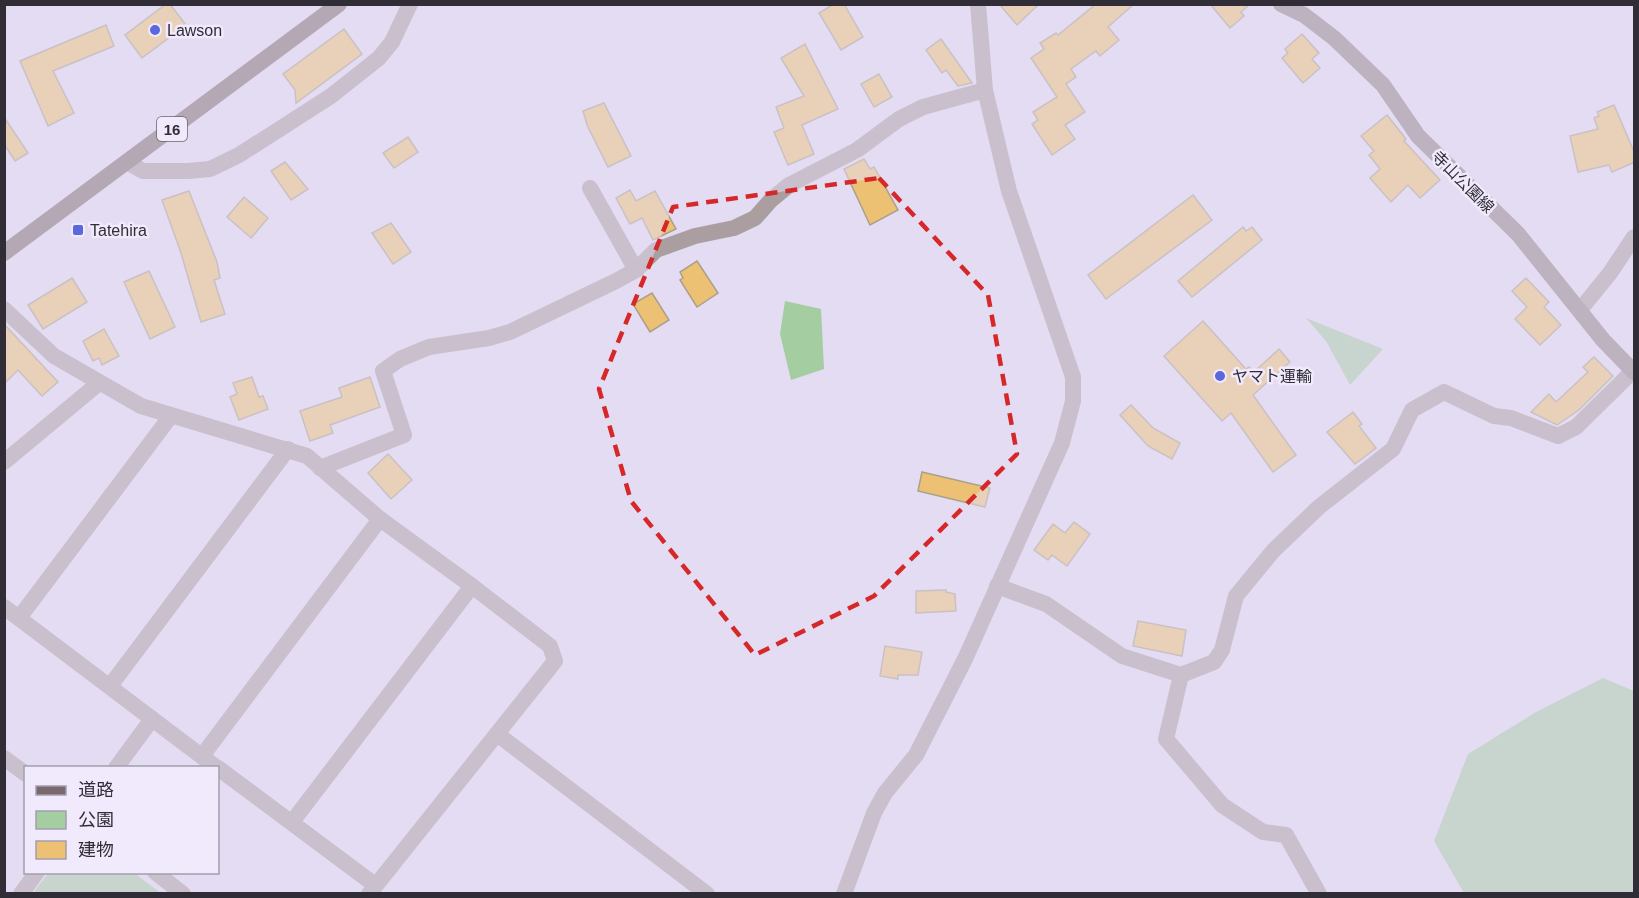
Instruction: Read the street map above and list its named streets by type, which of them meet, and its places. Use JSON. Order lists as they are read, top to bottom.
{
  "streets": {
    "main road": ["16", "寺山公園線"]
  },
  "places": {
    "other": ["Lawson", "ヤマト運輸"],
    "transit": ["Tatehira"]
  },
  "legend": ["道路", "公園", "建物"]
}
